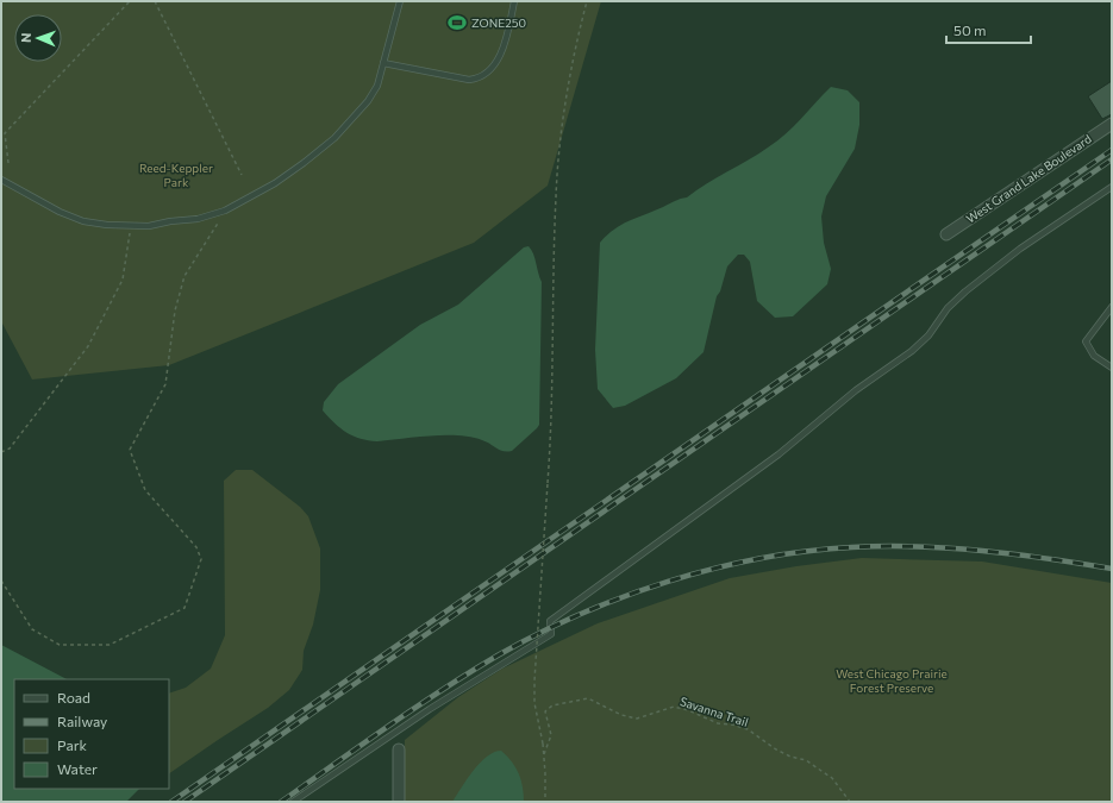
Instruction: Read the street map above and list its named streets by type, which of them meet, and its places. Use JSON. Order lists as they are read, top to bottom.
{
  "streets": {
    "street": ["West Grand Lake Boulevard"],
    "path": ["Savanna Trail"]
  },
  "parks": ["Reed-Keppler Park", "West Chicago Prairie Forest Preserve"],
  "places": {
    "sports": ["ZONE250"]
  },
  "legend": [
    "Road",
    "Railway",
    "Park",
    "Water"
  ],
  "scale_bar": "50 m",
  "north": "left"
}
